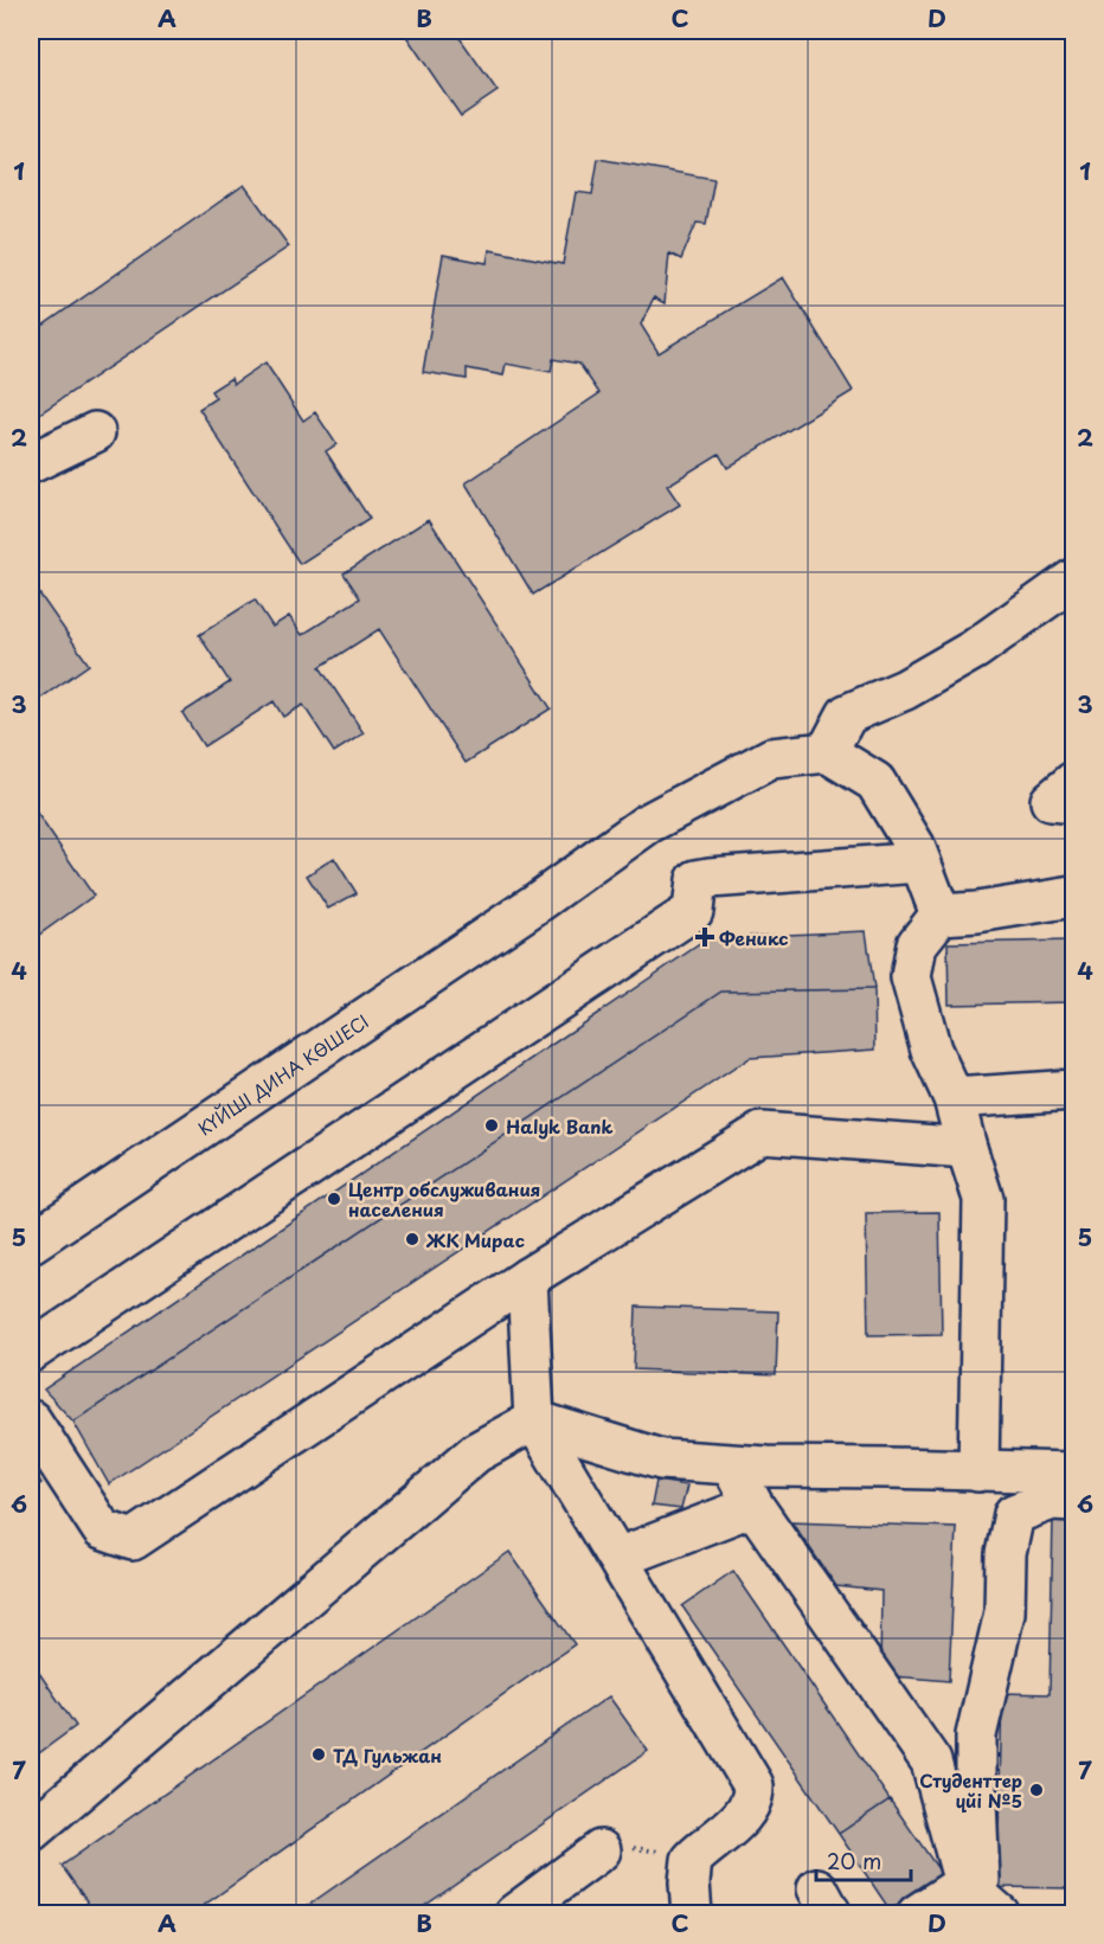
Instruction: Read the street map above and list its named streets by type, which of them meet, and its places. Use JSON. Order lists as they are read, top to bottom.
{
  "streets": {
    "street": ["КҮЙШІ ДИНА КӨШЕСІ"]
  },
  "places": {
    "health": ["Феникс"],
    "other": [
      "Halyk Bank",
      "Центр обслуживания населения",
      "ЖК Мирас",
      "ТД Гульжан",
      "Студенттер үйі №5"
    ]
  },
  "scale_bar": "20 m",
  "grid": {
    "columns": [
      "A",
      "B",
      "C",
      "D"
    ],
    "rows": [
      "1",
      "2",
      "3",
      "4",
      "5",
      "6",
      "7"
    ]
  }
}
